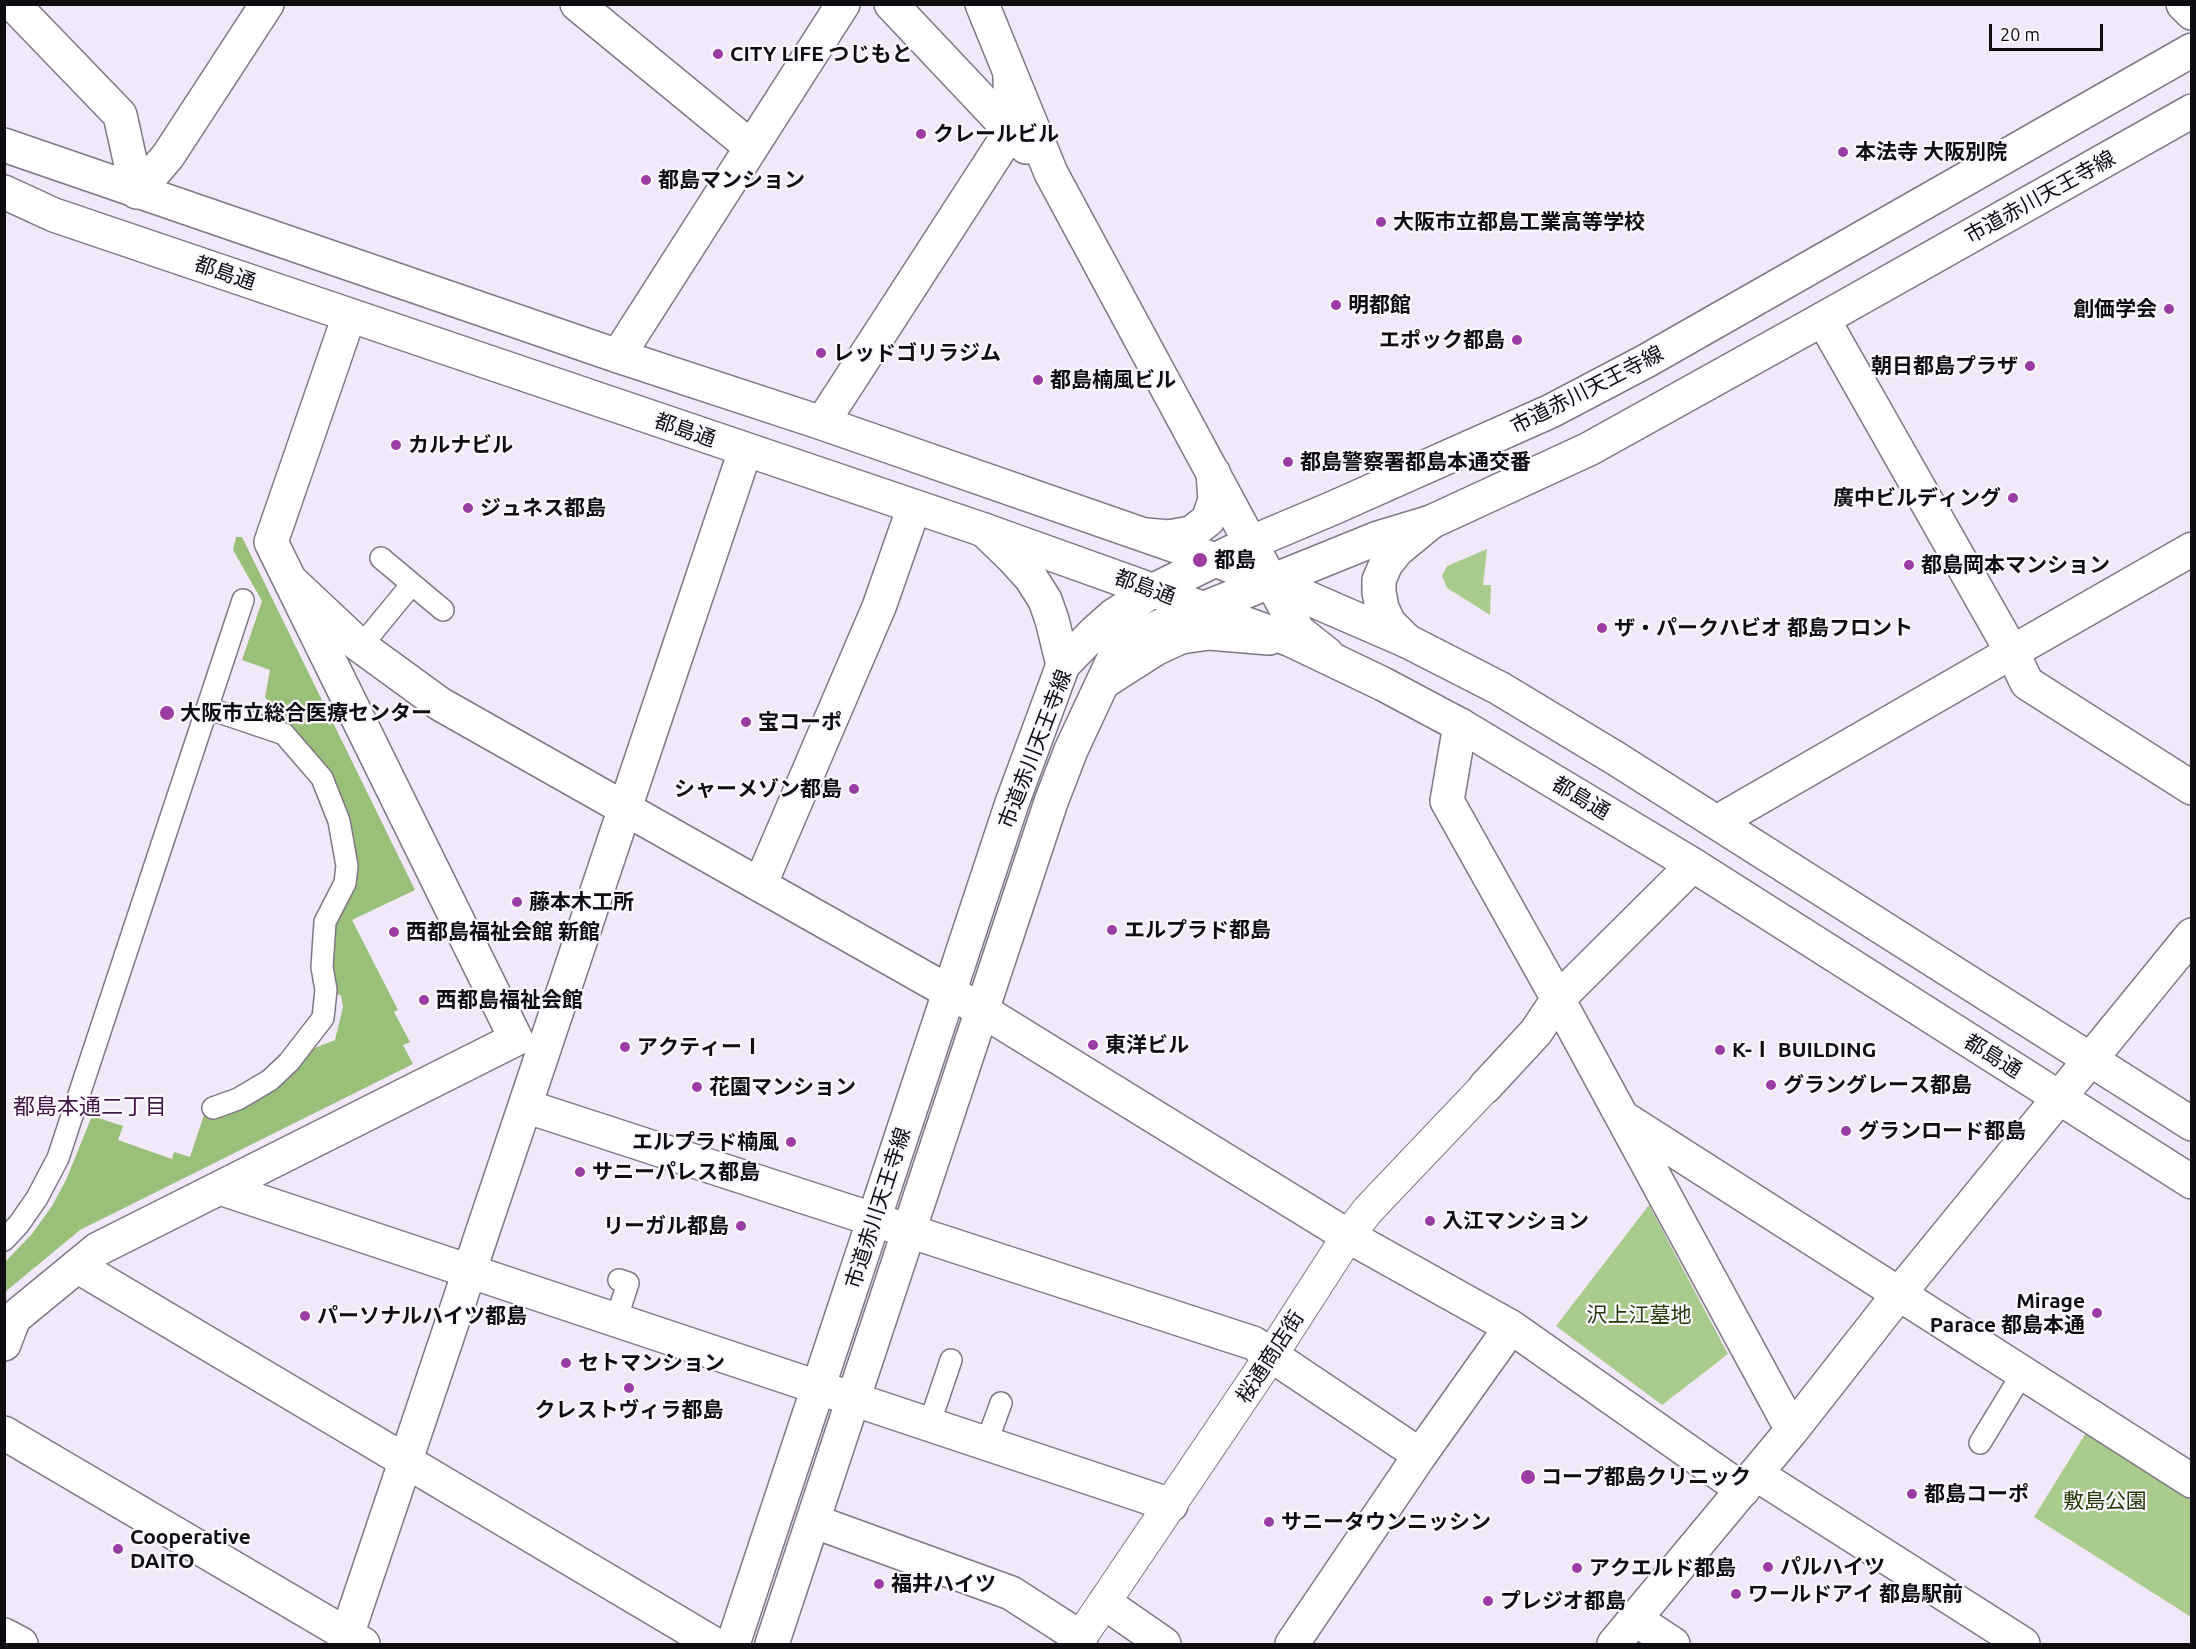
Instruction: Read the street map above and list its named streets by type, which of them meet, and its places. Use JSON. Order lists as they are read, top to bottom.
{
  "streets": {
    "street": ["市道赤川天王寺線", "都島通", "桜通商店街"]
  },
  "crossings": [
    ["市道赤川天王寺線", "都島通"]
  ],
  "districts": ["都島本通二丁目"],
  "parks": ["沢上江墓地", "敷島公園"],
  "places": [
    "CITY LIFE つじもと",
    "クレールビル",
    "本法寺 大阪別院",
    "都島マンション",
    "大阪市立都島工業高等学校",
    "明都館",
    "創価学会",
    "エポック都島",
    "レッドゴリラジム",
    "朝日都島プラザ",
    "都島楠風ビル",
    "カルナビル",
    "都島警察署都島本通交番",
    "廣中ビルディング",
    "ジュネス都島",
    "都島",
    "都島岡本マンション",
    "ザ・パークハビオ 都島フロント",
    "大阪市立総合医療センター",
    "宝コーポ",
    "シャーメゾン都島",
    "藤本木工所",
    "エルプラド都島",
    "西都島福祉会館 新館",
    "西都島福祉会館",
    "東洋ビル",
    "アクティーⅠ",
    "K-Ⅰ BUILDING",
    "グラングレース都島",
    "花園マンション",
    "グランロード都島",
    "エルプラド楠風",
    "サニーパレス都島",
    "入江マンション",
    "リーガル都島",
    "Mirage Parace 都島本通",
    "パーソナルハイツ都島",
    "セトマンション",
    "クレストヴィラ都島",
    "コープ都島クリニック",
    "都島コーポ",
    "サニータウンニッシン",
    "Cooperative DAITO",
    "パルハイツ",
    "アクエルド都島",
    "福井ハイツ",
    "ワールドアイ 都島駅前",
    "プレジオ都島"
  ],
  "scale_bar": "20 m"
}
